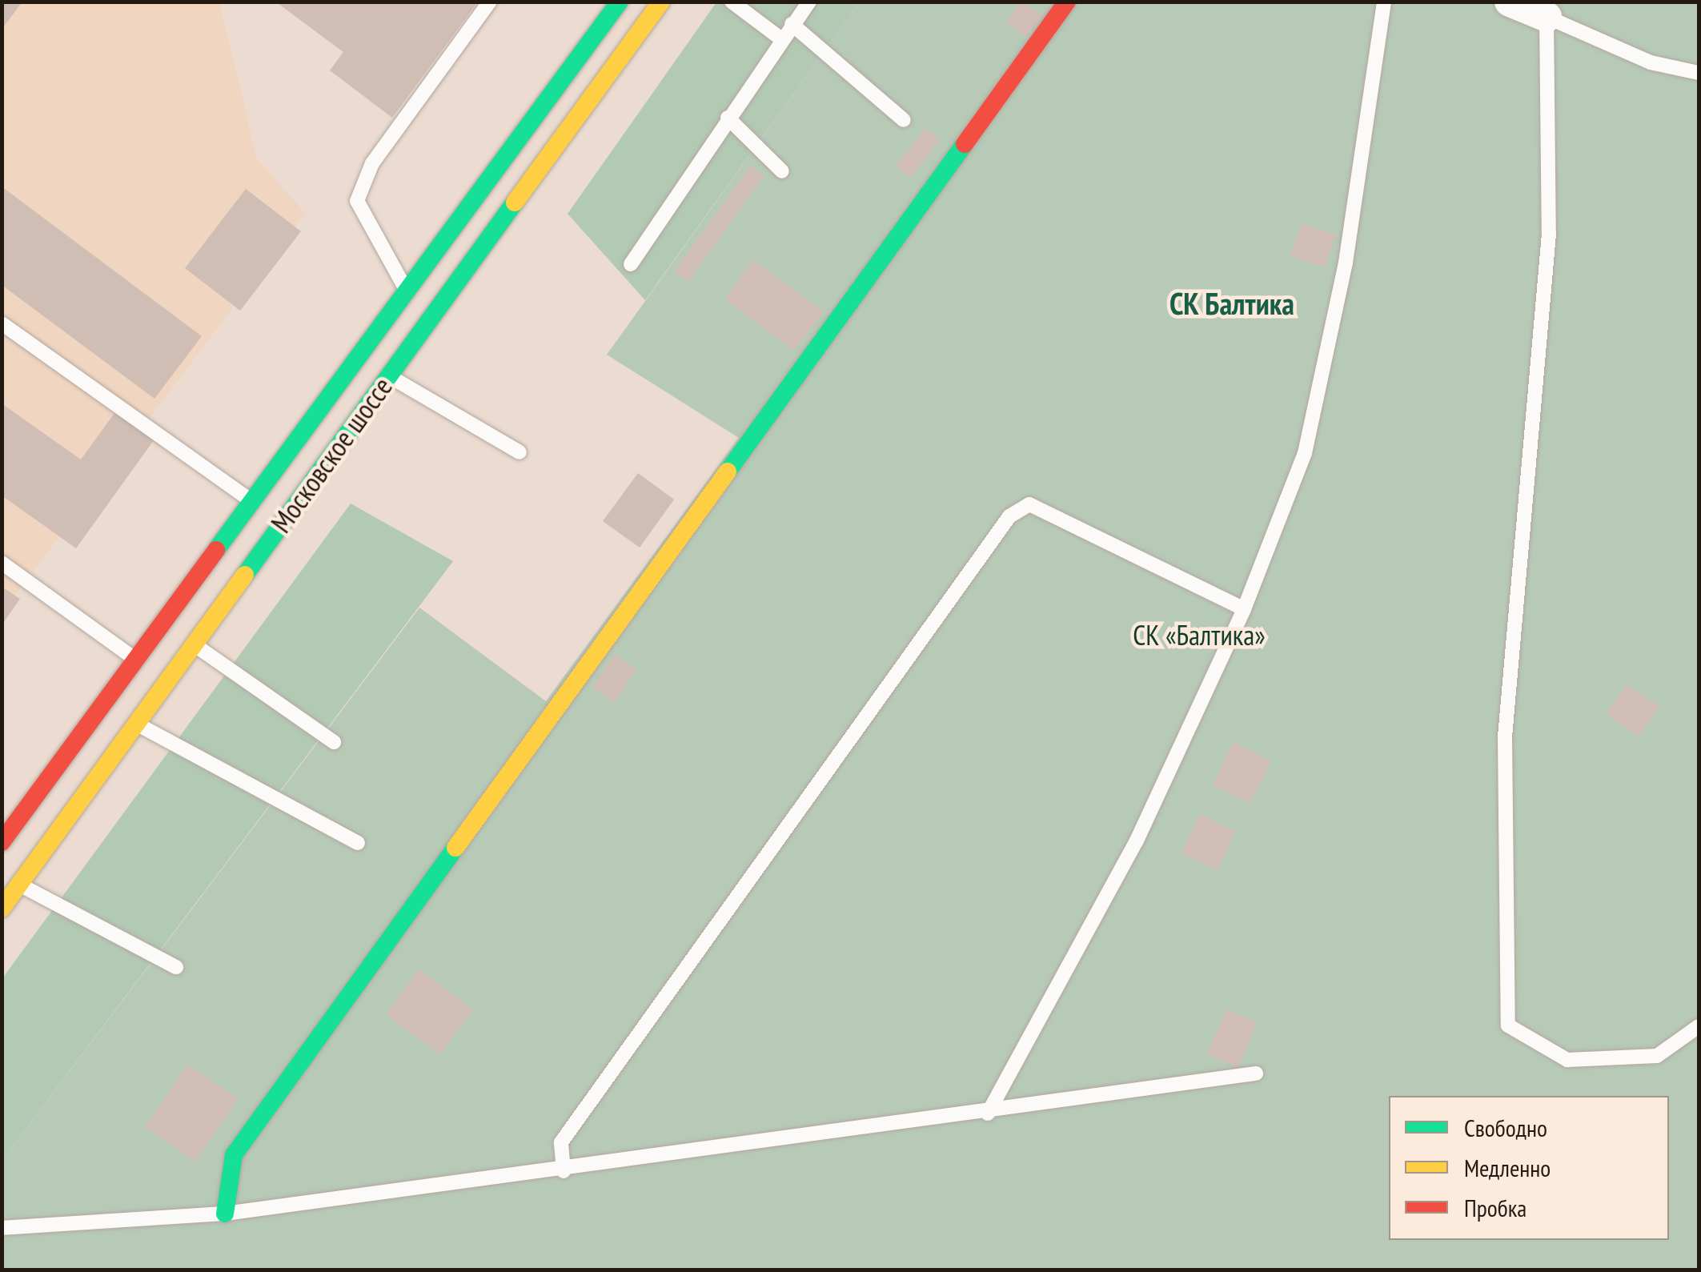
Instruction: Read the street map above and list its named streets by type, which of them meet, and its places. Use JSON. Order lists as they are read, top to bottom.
{
  "streets": {
    "main road": ["Московское шоссе"]
  },
  "districts": ["СК Балтика"],
  "parks": ["СК «Балтика»"],
  "legend": ["Свободно", "Медленно", "Пробка"]
}
